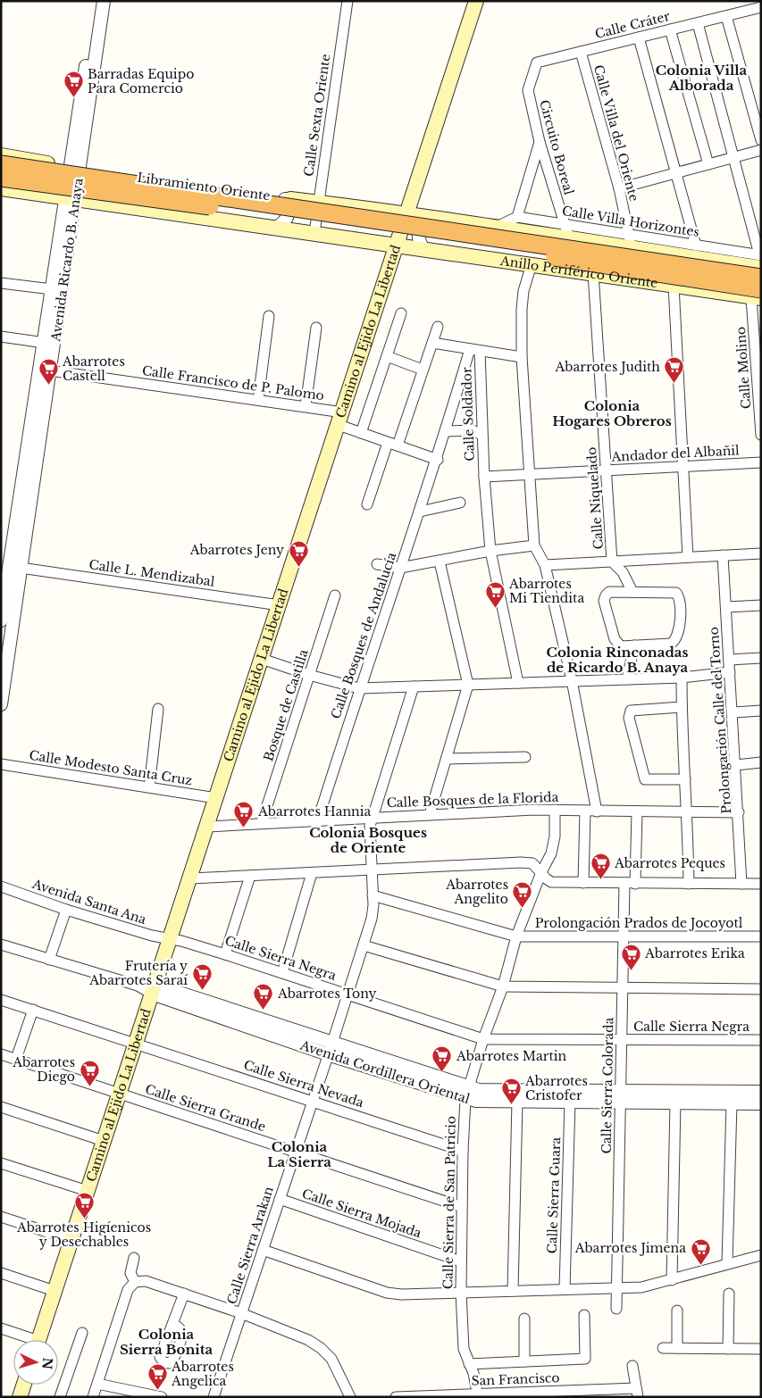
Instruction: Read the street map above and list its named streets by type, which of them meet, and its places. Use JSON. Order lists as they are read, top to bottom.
{
  "streets": {
    "highway": ["Libramiento Oriente", "Anillo Periférico Oriente"],
    "main road": ["Camino al Ejido La Libertad"],
    "street": [
      "Calle Cráter",
      "Calle Sexta Oriente",
      "Calle Villa del Oriente",
      "Circuito Boreal",
      "Calle Villa Horizontes",
      "Avenida Ricardo B. Anaya",
      "Calle Molino",
      "Calle Francisco de P. Palomo",
      "Calle Soldador",
      "Andador del Albañil",
      "Calle Niquelado",
      "Calle L. Mendizabal",
      "Calle Bosques de Andalucía",
      "Bosque de Castilla",
      "Prolongación Calle del Torno",
      "Calle Modesto Santa Cruz",
      "Calle Bosques de la Florida",
      "Avenida Santa Ana",
      "Prolongación Prados de Jocoyotl",
      "Calle Sierra Negra",
      "Avenida Cordillera Oriental",
      "Calle Sierra Nevada",
      "Calle Sierra Colorada",
      "Calle Sierra Grande",
      "Calle Sierra Guara",
      "Calle Sierra de San Patricio",
      "Calle Sierra Mojada",
      "Calle Sierra Arakan",
      "San Francisco"
    ]
  },
  "crossings": [
    ["Calle Cráter", "Calle Villa del Oriente"],
    ["Calle Cráter", "Circuito Boreal"],
    ["Calle Sexta Oriente", "Libramiento Oriente"],
    ["Calle Villa del Oriente", "Calle Villa Horizontes"],
    ["Circuito Boreal", "Calle Villa Horizontes"],
    ["Libramiento Oriente", "Avenida Ricardo B. Anaya"],
    ["Libramiento Oriente", "Anillo Periférico Oriente"],
    ["Libramiento Oriente", "Camino al Ejido La Libertad"],
    ["Avenida Ricardo B. Anaya", "Calle Francisco de P. Palomo"],
    ["Avenida Ricardo B. Anaya", "Calle L. Mendizabal"],
    ["Anillo Periférico Oriente", "Camino al Ejido La Libertad"],
    ["Anillo Periférico Oriente", "Calle Molino"],
    ["Anillo Periférico Oriente", "Calle Niquelado"],
    ["Camino al Ejido La Libertad", "Calle Francisco de P. Palomo"],
    ["Camino al Ejido La Libertad", "Calle L. Mendizabal"],
    ["Camino al Ejido La Libertad", "Calle Modesto Santa Cruz"],
    ["Camino al Ejido La Libertad", "Calle Bosques de la Florida"],
    ["Camino al Ejido La Libertad", "Avenida Santa Ana"],
    ["Camino al Ejido La Libertad", "Calle Sierra Negra"],
    ["Camino al Ejido La Libertad", "Avenida Cordillera Oriental"],
    ["Camino al Ejido La Libertad", "Calle Sierra Nevada"],
    ["Camino al Ejido La Libertad", "Calle Sierra Grande"],
    ["Calle Francisco de P. Palomo", "Calle Bosques de Andalucía"],
    ["Calle Soldador", "Andador del Albañil"],
    ["Calle Soldador", "Calle Bosques de Andalucía"],
    ["Andador del Albañil", "Calle Niquelado"],
    ["Calle Bosques de Andalucía", "Calle Bosques de la Florida"],
    ["Bosque de Castilla", "Calle Bosques de la Florida"],
    ["Prolongación Calle del Torno", "Calle Bosques de la Florida"],
    ["Calle Bosques de la Florida", "Calle Sierra Colorada"],
    ["Calle Bosques de la Florida", "Calle Sierra de San Patricio"],
    ["Calle Bosques de la Florida", "Calle Sierra Arakan"],
    ["Avenida Santa Ana", "Calle Sierra Negra"],
    ["Prolongación Prados de Jocoyotl", "Calle Sierra Colorada"],
    ["Prolongación Prados de Jocoyotl", "Calle Sierra de San Patricio"],
    ["Prolongación Prados de Jocoyotl", "Calle Sierra Arakan"],
    ["Calle Sierra Negra", "Calle Sierra Colorada"],
    ["Calle Sierra Negra", "Calle Sierra de San Patricio"],
    ["Calle Sierra Negra", "Calle Sierra Arakan"],
    ["Avenida Cordillera Oriental", "Calle Sierra Colorada"],
    ["Avenida Cordillera Oriental", "Calle Sierra Guara"],
    ["Avenida Cordillera Oriental", "Calle Sierra de San Patricio"],
    ["Avenida Cordillera Oriental", "Calle Sierra Arakan"],
    ["Calle Sierra Nevada", "Calle Sierra de San Patricio"],
    ["Calle Sierra Nevada", "Calle Sierra Arakan"],
    ["Calle Sierra Grande", "Calle Sierra de San Patricio"],
    ["Calle Sierra Grande", "Calle Sierra Arakan"],
    ["Calle Sierra de San Patricio", "Calle Sierra Mojada"],
    ["Calle Sierra de San Patricio", "San Francisco"],
    ["Calle Sierra Mojada", "Calle Sierra Arakan"]
  ],
  "districts": [
    "Colonia Villa Alborada",
    "Colonia Hogares Obreros",
    "Colonia Rinconadas de Ricardo B. Anaya",
    "Colonia Bosques de Oriente",
    "Colonia La Sierra",
    "Colonia Sierra Bonita"
  ],
  "places": {
    "supermarket": [
      "Barradas Equipo Para Comercio",
      "Abarrotes Judith",
      "Abarrotes Castell",
      "Abarrotes Jeny",
      "Abarrotes Mi Tiendita",
      "Abarrotes Hannia",
      "Abarrotes Peques",
      "Abarrotes Angelito",
      "Abarrotes Erika",
      "Frutería y Abarrotes Saraí",
      "Abarrotes Tony",
      "Abarrotes Martin",
      "Abarrotes Diego",
      "Abarrotes Cristofer",
      "Abarrotes Higíenicos y Desechables",
      "Abarrotes Jimena",
      "Abarrotes Angelica"
    ]
  },
  "north": "right"
}
